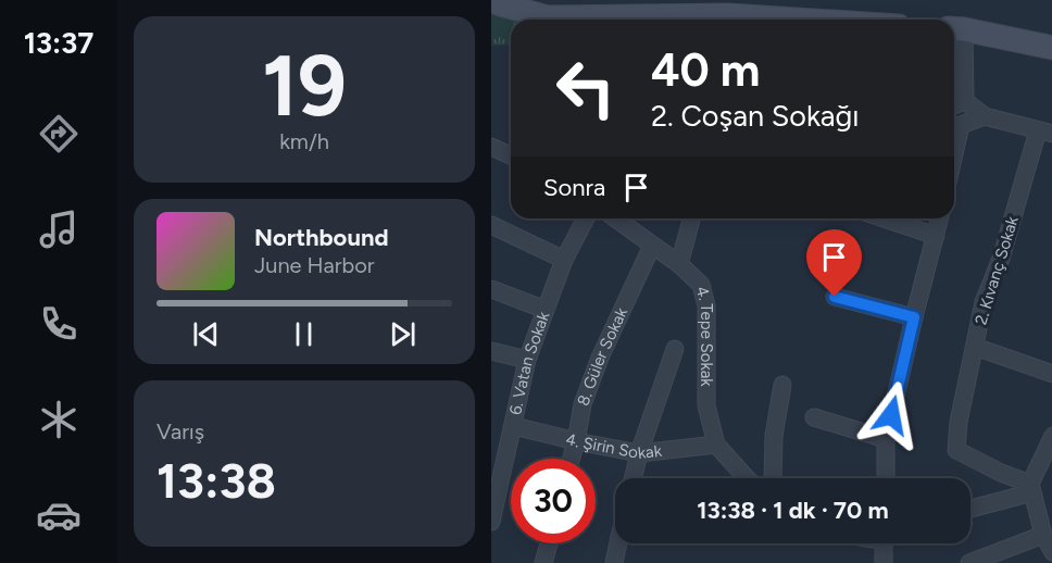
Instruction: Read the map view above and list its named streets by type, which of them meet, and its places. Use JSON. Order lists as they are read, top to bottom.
{
  "streets": {
    "street": [
      "2. Kıvanç Sokak",
      "4. Tepe Sokak",
      "8. Güler Sokak",
      "6. Vatan Sokak",
      "4. Şirin Sokak"
    ]
  },
  "crossings": [
    ["4. Tepe Sokak", "8. Güler Sokak"],
    ["4. Tepe Sokak", "4. Şirin Sokak"],
    ["8. Güler Sokak", "4. Şirin Sokak"],
    ["6. Vatan Sokak", "4. Şirin Sokak"]
  ],
  "page": {
    "tabs": "13:37",
    "tile": [
      ["19", "km/h"],
      ["Varış", "13:38"]
    ],
    "turn": ["40 m", "2. Coşan Sokağı"],
    "then": "Sonra",
    "song": ["Northbound", "June Harbor"],
    "limit": "30",
    "trip": "13:38 · 1 dk · 70 m"
  }
}
